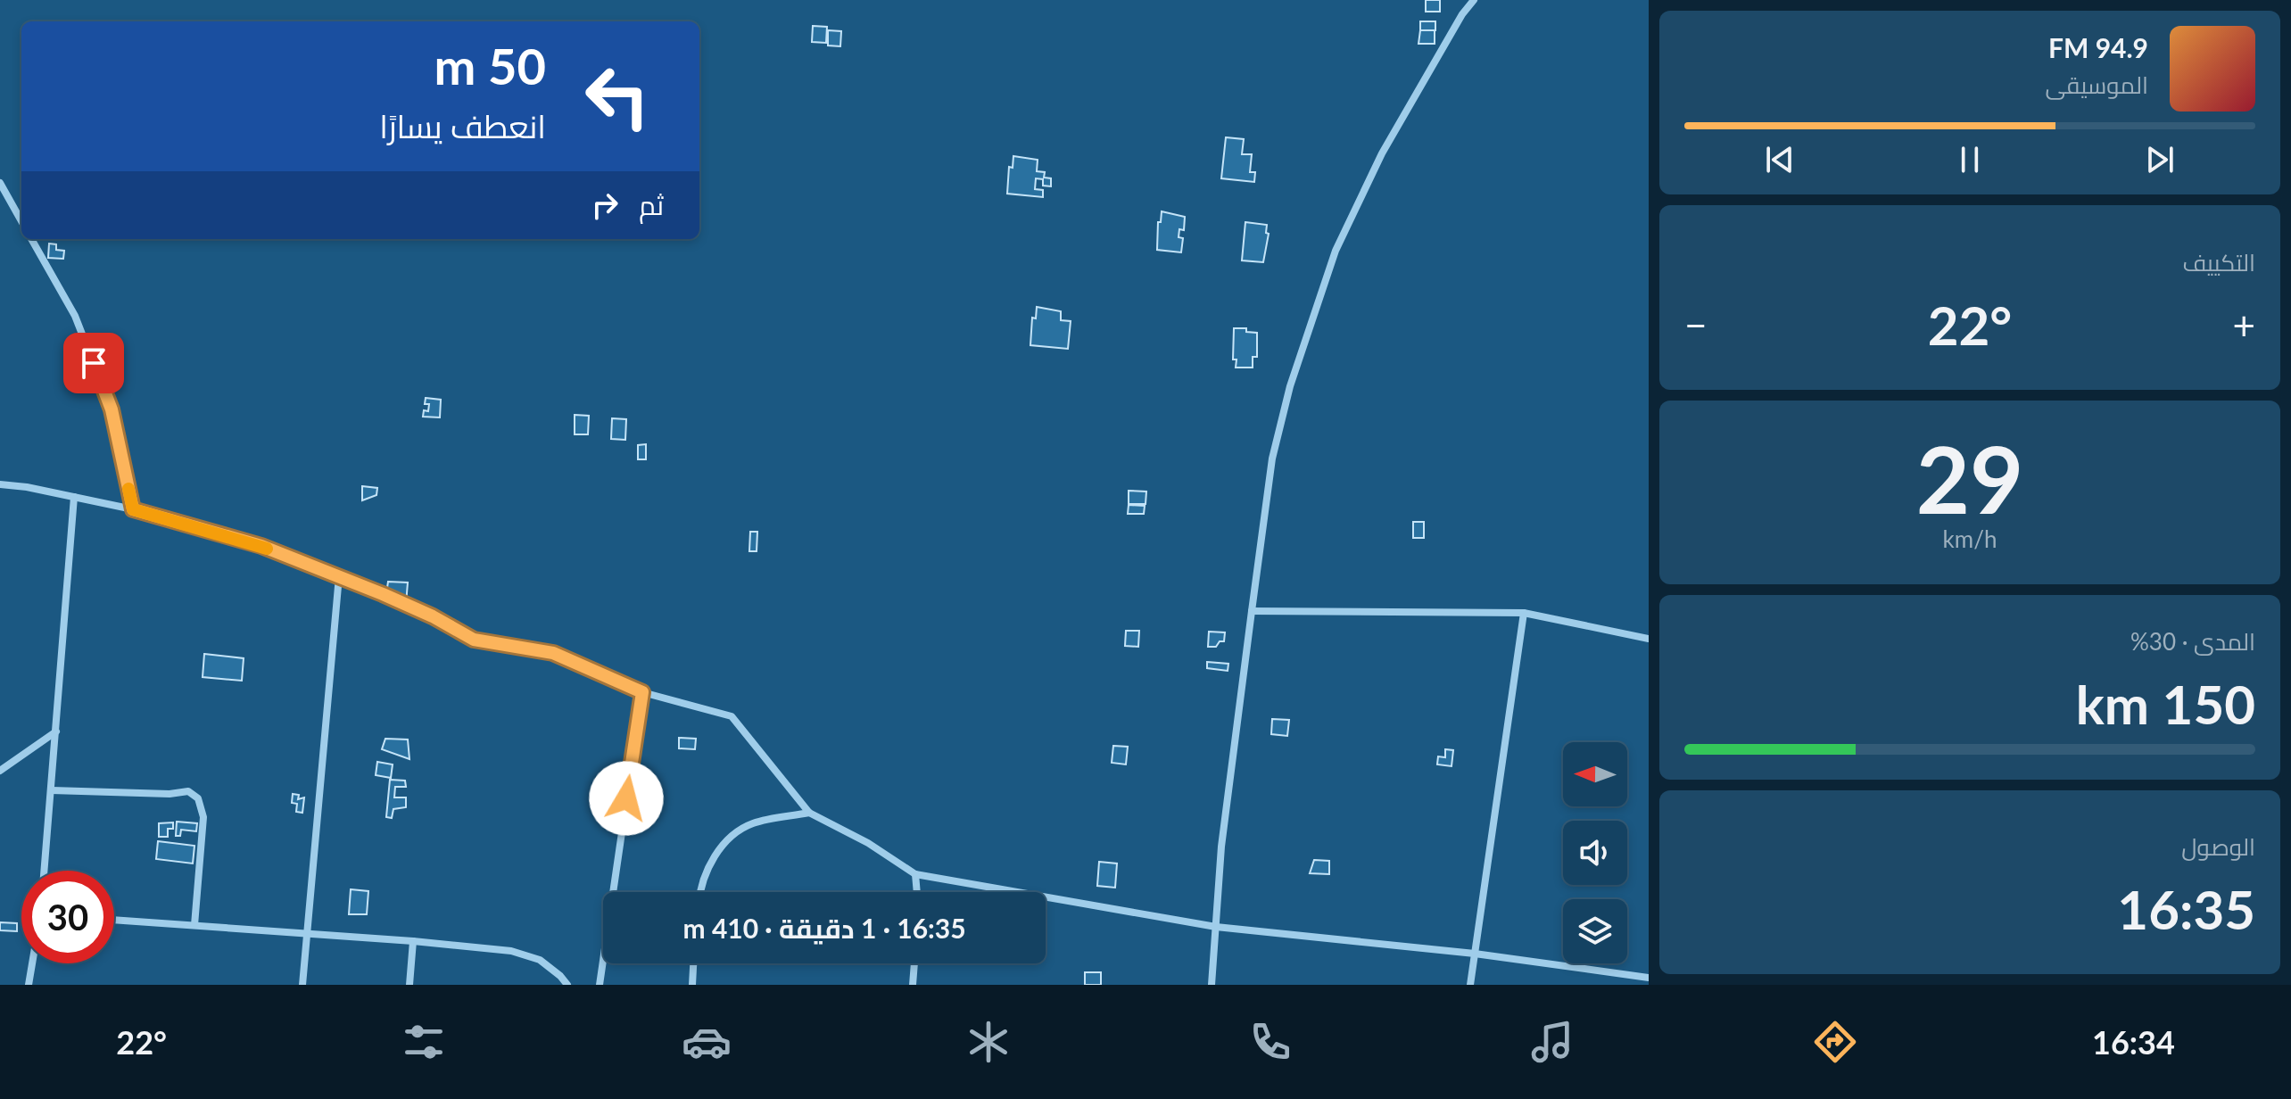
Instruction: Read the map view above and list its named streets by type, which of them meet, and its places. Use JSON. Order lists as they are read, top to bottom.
{
  "north": "left",
  "page": {
    "turn": ["50 m", "انعطف يسارًا"],
    "song": ["94.9 FM", "الموسيقى"],
    "then": "ثم",
    "tile": [
      "التكييف",
      ["29", "km/h"],
      ["المدى · 30%", "150 km"],
      ["الوصول", "16:35"]
    ],
    "heat": ["−", "22°", "+"],
    "limit": "30",
    "trip": "16:35 · 1 دقيقة · 410 m",
    "tabs": ["16:34", "22°"]
  }
}
